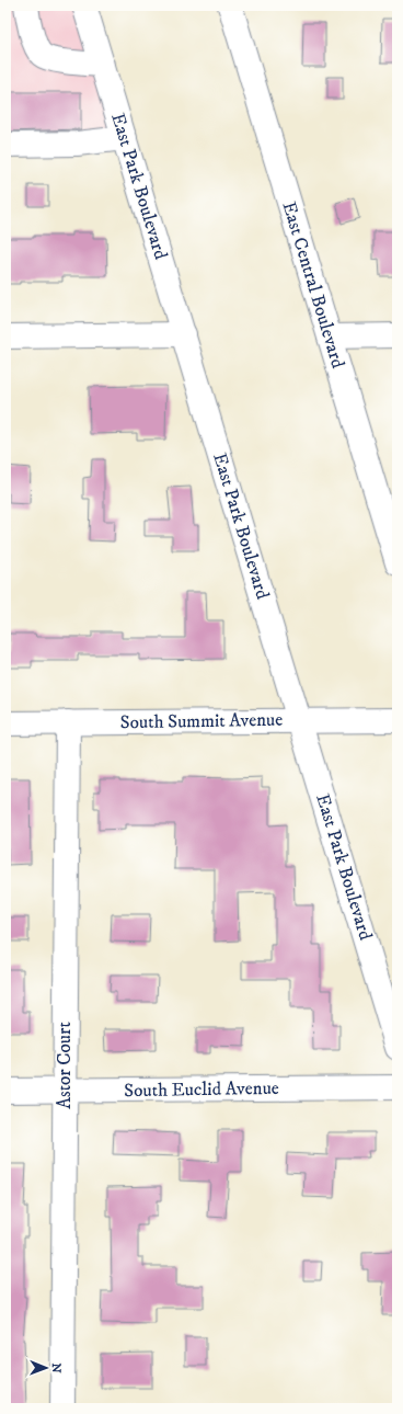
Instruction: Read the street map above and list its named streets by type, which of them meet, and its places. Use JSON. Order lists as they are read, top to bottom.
{
  "streets": {
    "street": [
      "East Park Boulevard",
      "East Central Boulevard",
      "South Summit Avenue",
      "Astor Court",
      "South Euclid Avenue"
    ]
  },
  "crossings": [
    ["East Park Boulevard", "South Summit Avenue"],
    ["South Summit Avenue", "Astor Court"],
    ["Astor Court", "South Euclid Avenue"]
  ],
  "north": "right"
}
